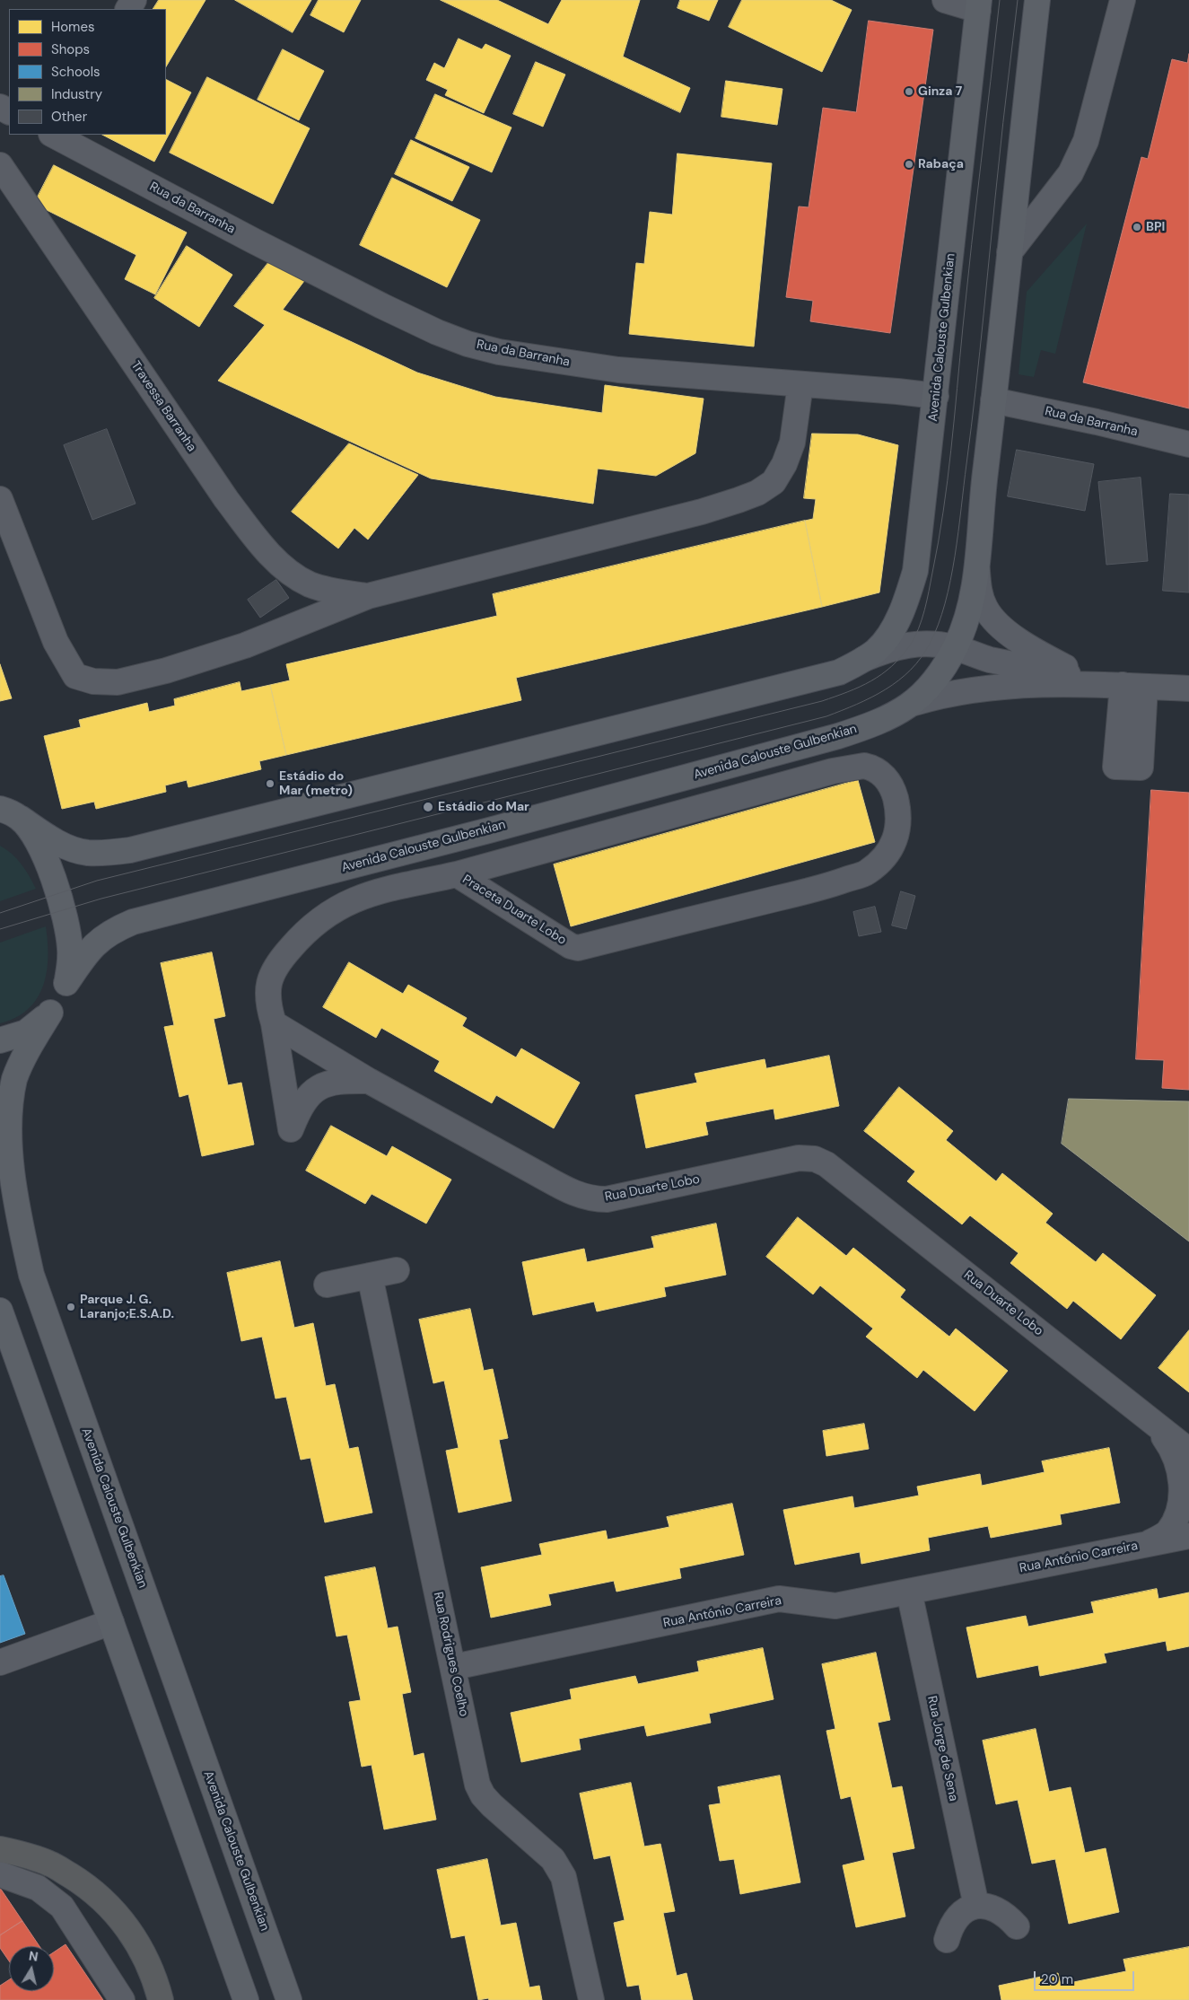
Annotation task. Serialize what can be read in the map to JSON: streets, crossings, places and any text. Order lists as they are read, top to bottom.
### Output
{
  "streets": {
    "main road": ["Avenida Calouste Gulbenkian"],
    "street": [
      "Rua da Barranha",
      "Travessa Barranha",
      "Praceta Duarte Lobo",
      "Rua Duarte Lobo",
      "Rua António Carreira",
      "Rua Rodrigues Coelho",
      "Rua Jorge de Sena"
    ]
  },
  "crossings": [
    ["Rua da Barranha", "Avenida Calouste Gulbenkian"],
    ["Rua Duarte Lobo", "Rua António Carreira"],
    ["Rua António Carreira", "Rua Rodrigues Coelho"],
    ["Rua António Carreira", "Rua Jorge de Sena"]
  ],
  "places": [
    "Ginza 7",
    "Rabaça",
    "BPI",
    "Estádio do Mar (metro)",
    "Estádio do Mar",
    "Parque J. G. Laranjo;E.S.A.D."
  ],
  "legend": [
    "Homes",
    "Shops",
    "Schools",
    "Industry",
    "Other"
  ],
  "scale_bar": "20 m",
  "north": "top"
}
